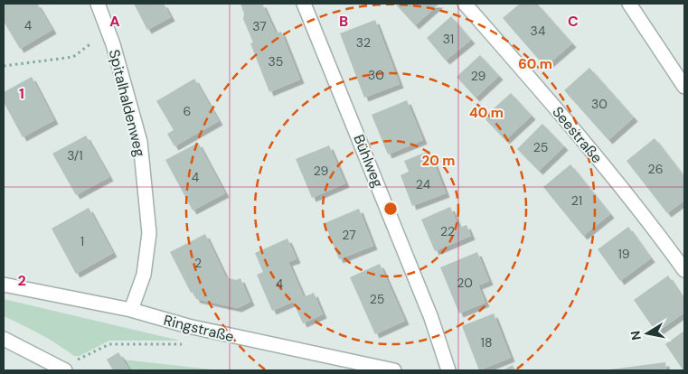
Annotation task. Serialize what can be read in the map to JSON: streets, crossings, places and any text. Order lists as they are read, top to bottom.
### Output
{
  "streets": {
    "street": [
      "Spitalhaldenweg",
      "Seestraße",
      "Bühlweg",
      "Ringstraße"
    ]
  },
  "crossings": [
    ["Spitalhaldenweg", "Ringstraße"]
  ],
  "house_numbers": [
    "4",
    "37",
    "34",
    "31",
    "32",
    "35",
    "30",
    "29",
    "30",
    "6",
    "25",
    "3/1",
    "26",
    "29",
    "4",
    "24",
    "21",
    "22",
    "27",
    "1",
    "19",
    "2",
    "20",
    "4",
    "25",
    "18"
  ],
  "north": "left",
  "grid": {
    "columns": ["A", "B", "C"],
    "rows": ["1", "2"]
  },
  "rings": ["60 m", "40 m", "20 m"]
}
